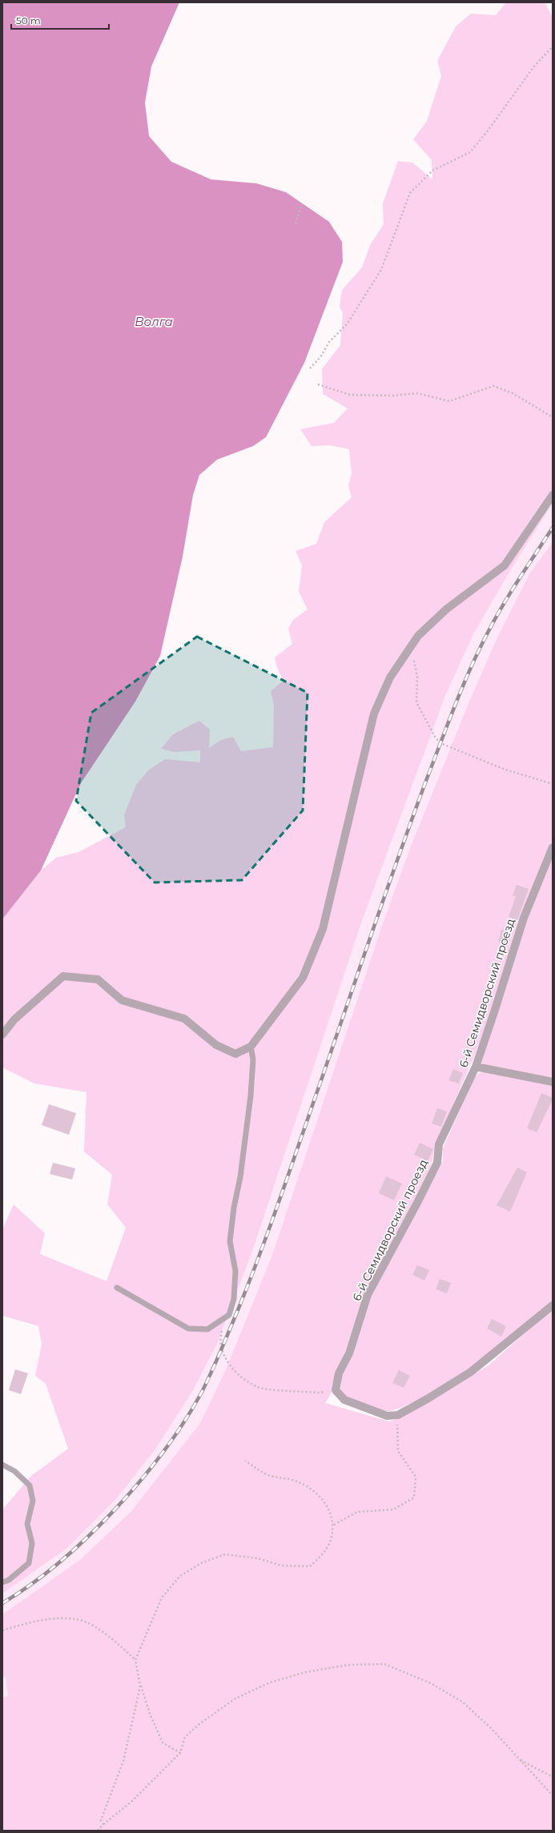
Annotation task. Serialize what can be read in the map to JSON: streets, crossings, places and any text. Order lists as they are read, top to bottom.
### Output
{
  "streets": {
    "street": ["6-й Семидворский проезд"]
  },
  "water": ["Волга"],
  "scale_bar": "50 m"
}
